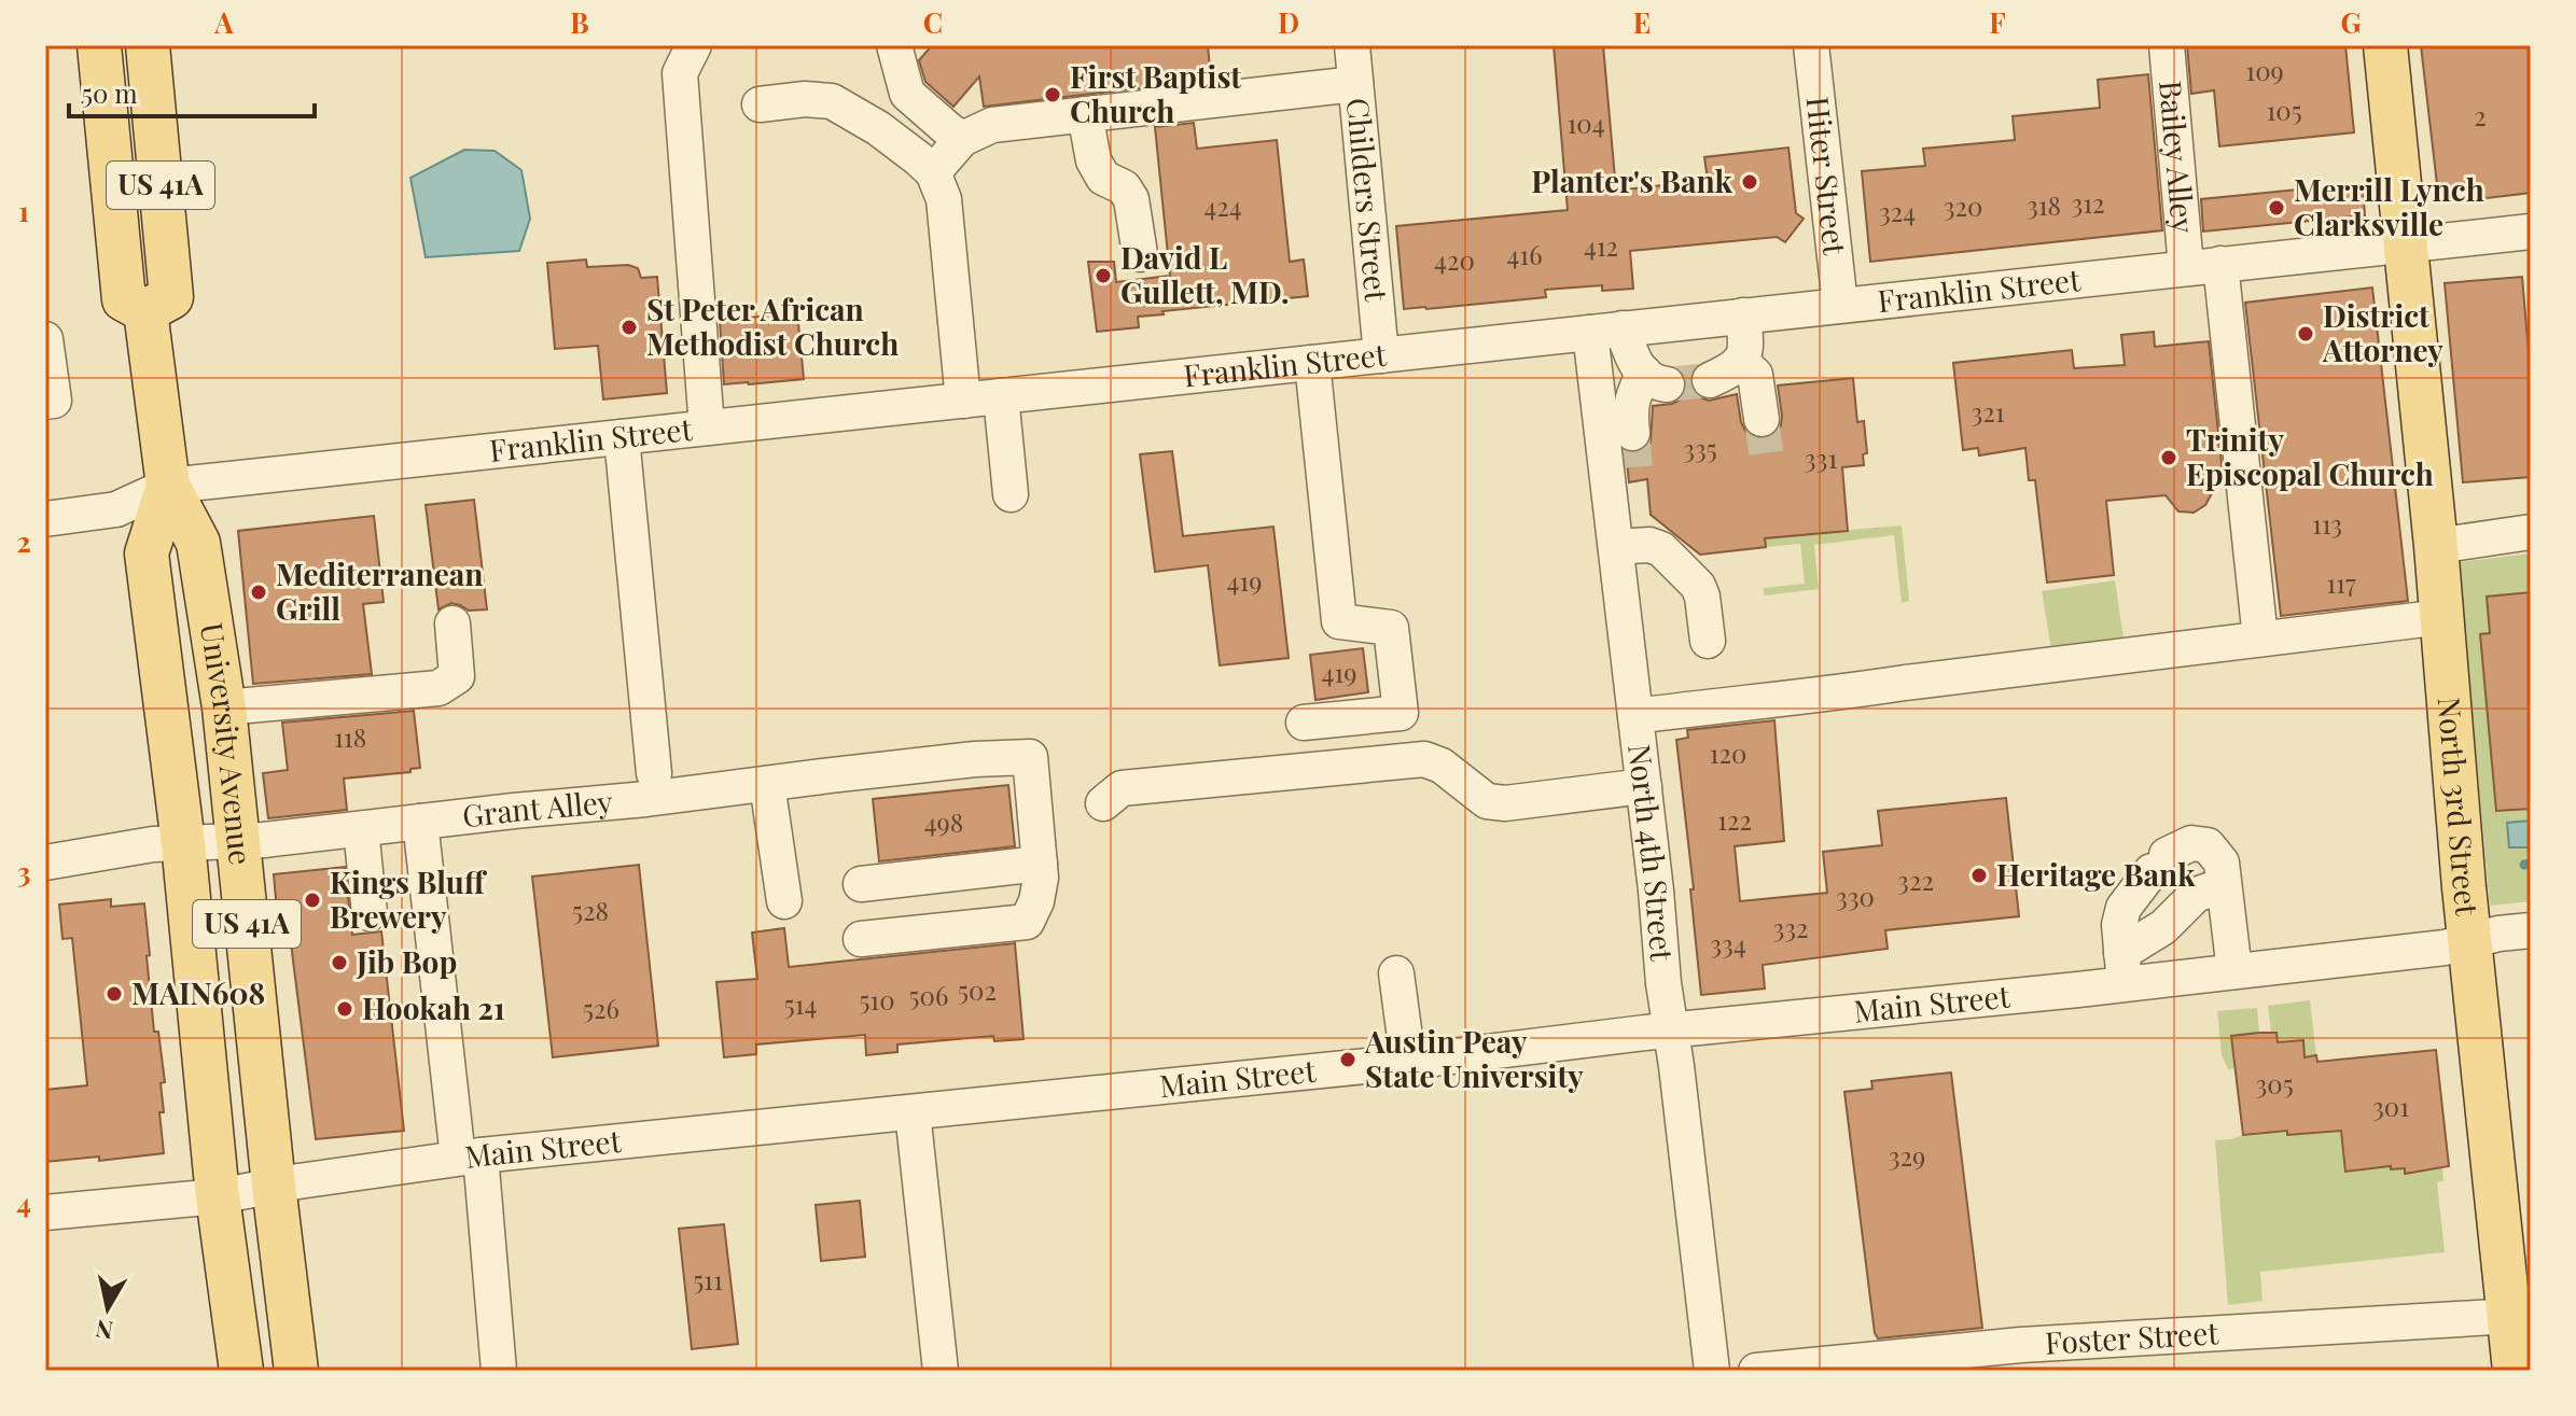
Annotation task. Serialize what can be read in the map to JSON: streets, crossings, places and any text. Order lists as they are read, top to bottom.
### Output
{
  "streets": {
    "main road": ["US 41A", "University Avenue", "North 3rd Street"],
    "street": [
      "Bailey Alley",
      "Hiter Street",
      "Childers Street",
      "Franklin Street",
      "Grant Alley",
      "North 4th Street",
      "Main Street",
      "Foster Street"
    ]
  },
  "crossings": [
    ["Bailey Alley", "Franklin Street"],
    ["Hiter Street", "Franklin Street"],
    ["US 41A", "University Avenue"],
    ["Childers Street", "Franklin Street"],
    ["Franklin Street", "University Avenue"],
    ["Franklin Street", "North 3rd Street"],
    ["Franklin Street", "North 4th Street"],
    ["University Avenue", "Grant Alley"],
    ["University Avenue", "Main Street"],
    ["North 3rd Street", "Main Street"],
    ["North 3rd Street", "Foster Street"],
    ["North 4th Street", "Main Street"]
  ],
  "places": [
    "First Baptist Church",
    "Planter's Bank",
    "Merrill Lynch Clarksville",
    "David L Gullett, MD.",
    "St Peter African Methodist Church",
    "District Attorney",
    "Trinity Episcopal Church",
    "Mediterranean Grill",
    "Heritage Bank",
    "Kings Bluff Brewery",
    "Jib Bop",
    "MAIN608",
    "Hookah 21",
    "Austin Peay State University"
  ],
  "house_numbers": [
    "109",
    "105",
    "2",
    "104",
    "312",
    "318",
    "424",
    "320",
    "324",
    "412",
    "416",
    "420",
    "321",
    "335",
    "331",
    "113",
    "419",
    "117",
    "419",
    "118",
    "120",
    "122",
    "498",
    "322",
    "330",
    "528",
    "332",
    "334",
    "502",
    "506",
    "510",
    "514",
    "526",
    "305",
    "301",
    "329",
    "511"
  ],
  "scale_bar": "50 m",
  "north": "bottom",
  "grid": {
    "columns": [
      "A",
      "B",
      "C",
      "D",
      "E",
      "F",
      "G"
    ],
    "rows": [
      "1",
      "2",
      "3",
      "4"
    ]
  }
}
